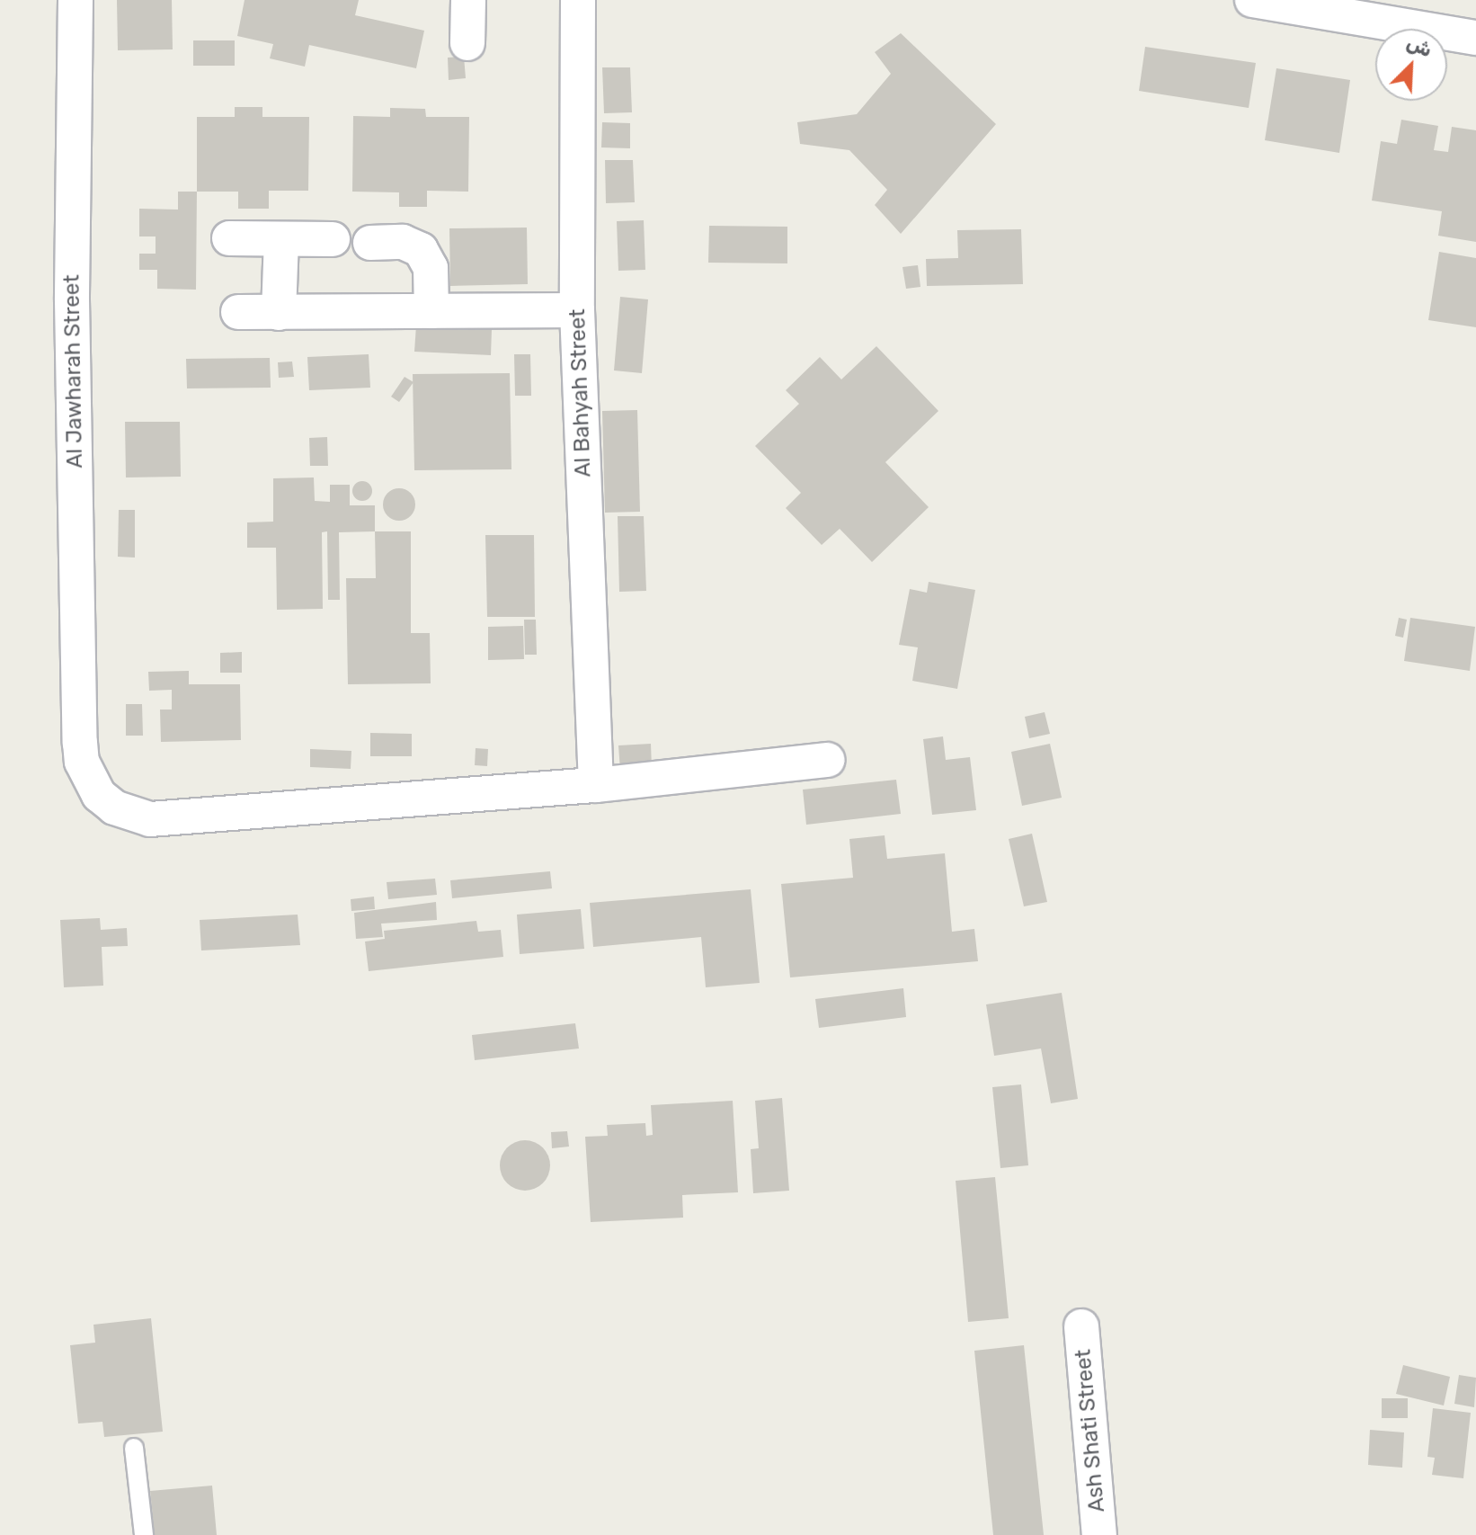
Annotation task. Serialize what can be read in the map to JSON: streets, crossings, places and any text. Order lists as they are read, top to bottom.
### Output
{
  "streets": {
    "street": ["Al Jawharah Street", "Al Bahyah Street", "Ash Shati Street"]
  },
  "crossings": [
    ["Al Jawharah Street", "Al Bahyah Street"]
  ],
  "north": "top right"
}
